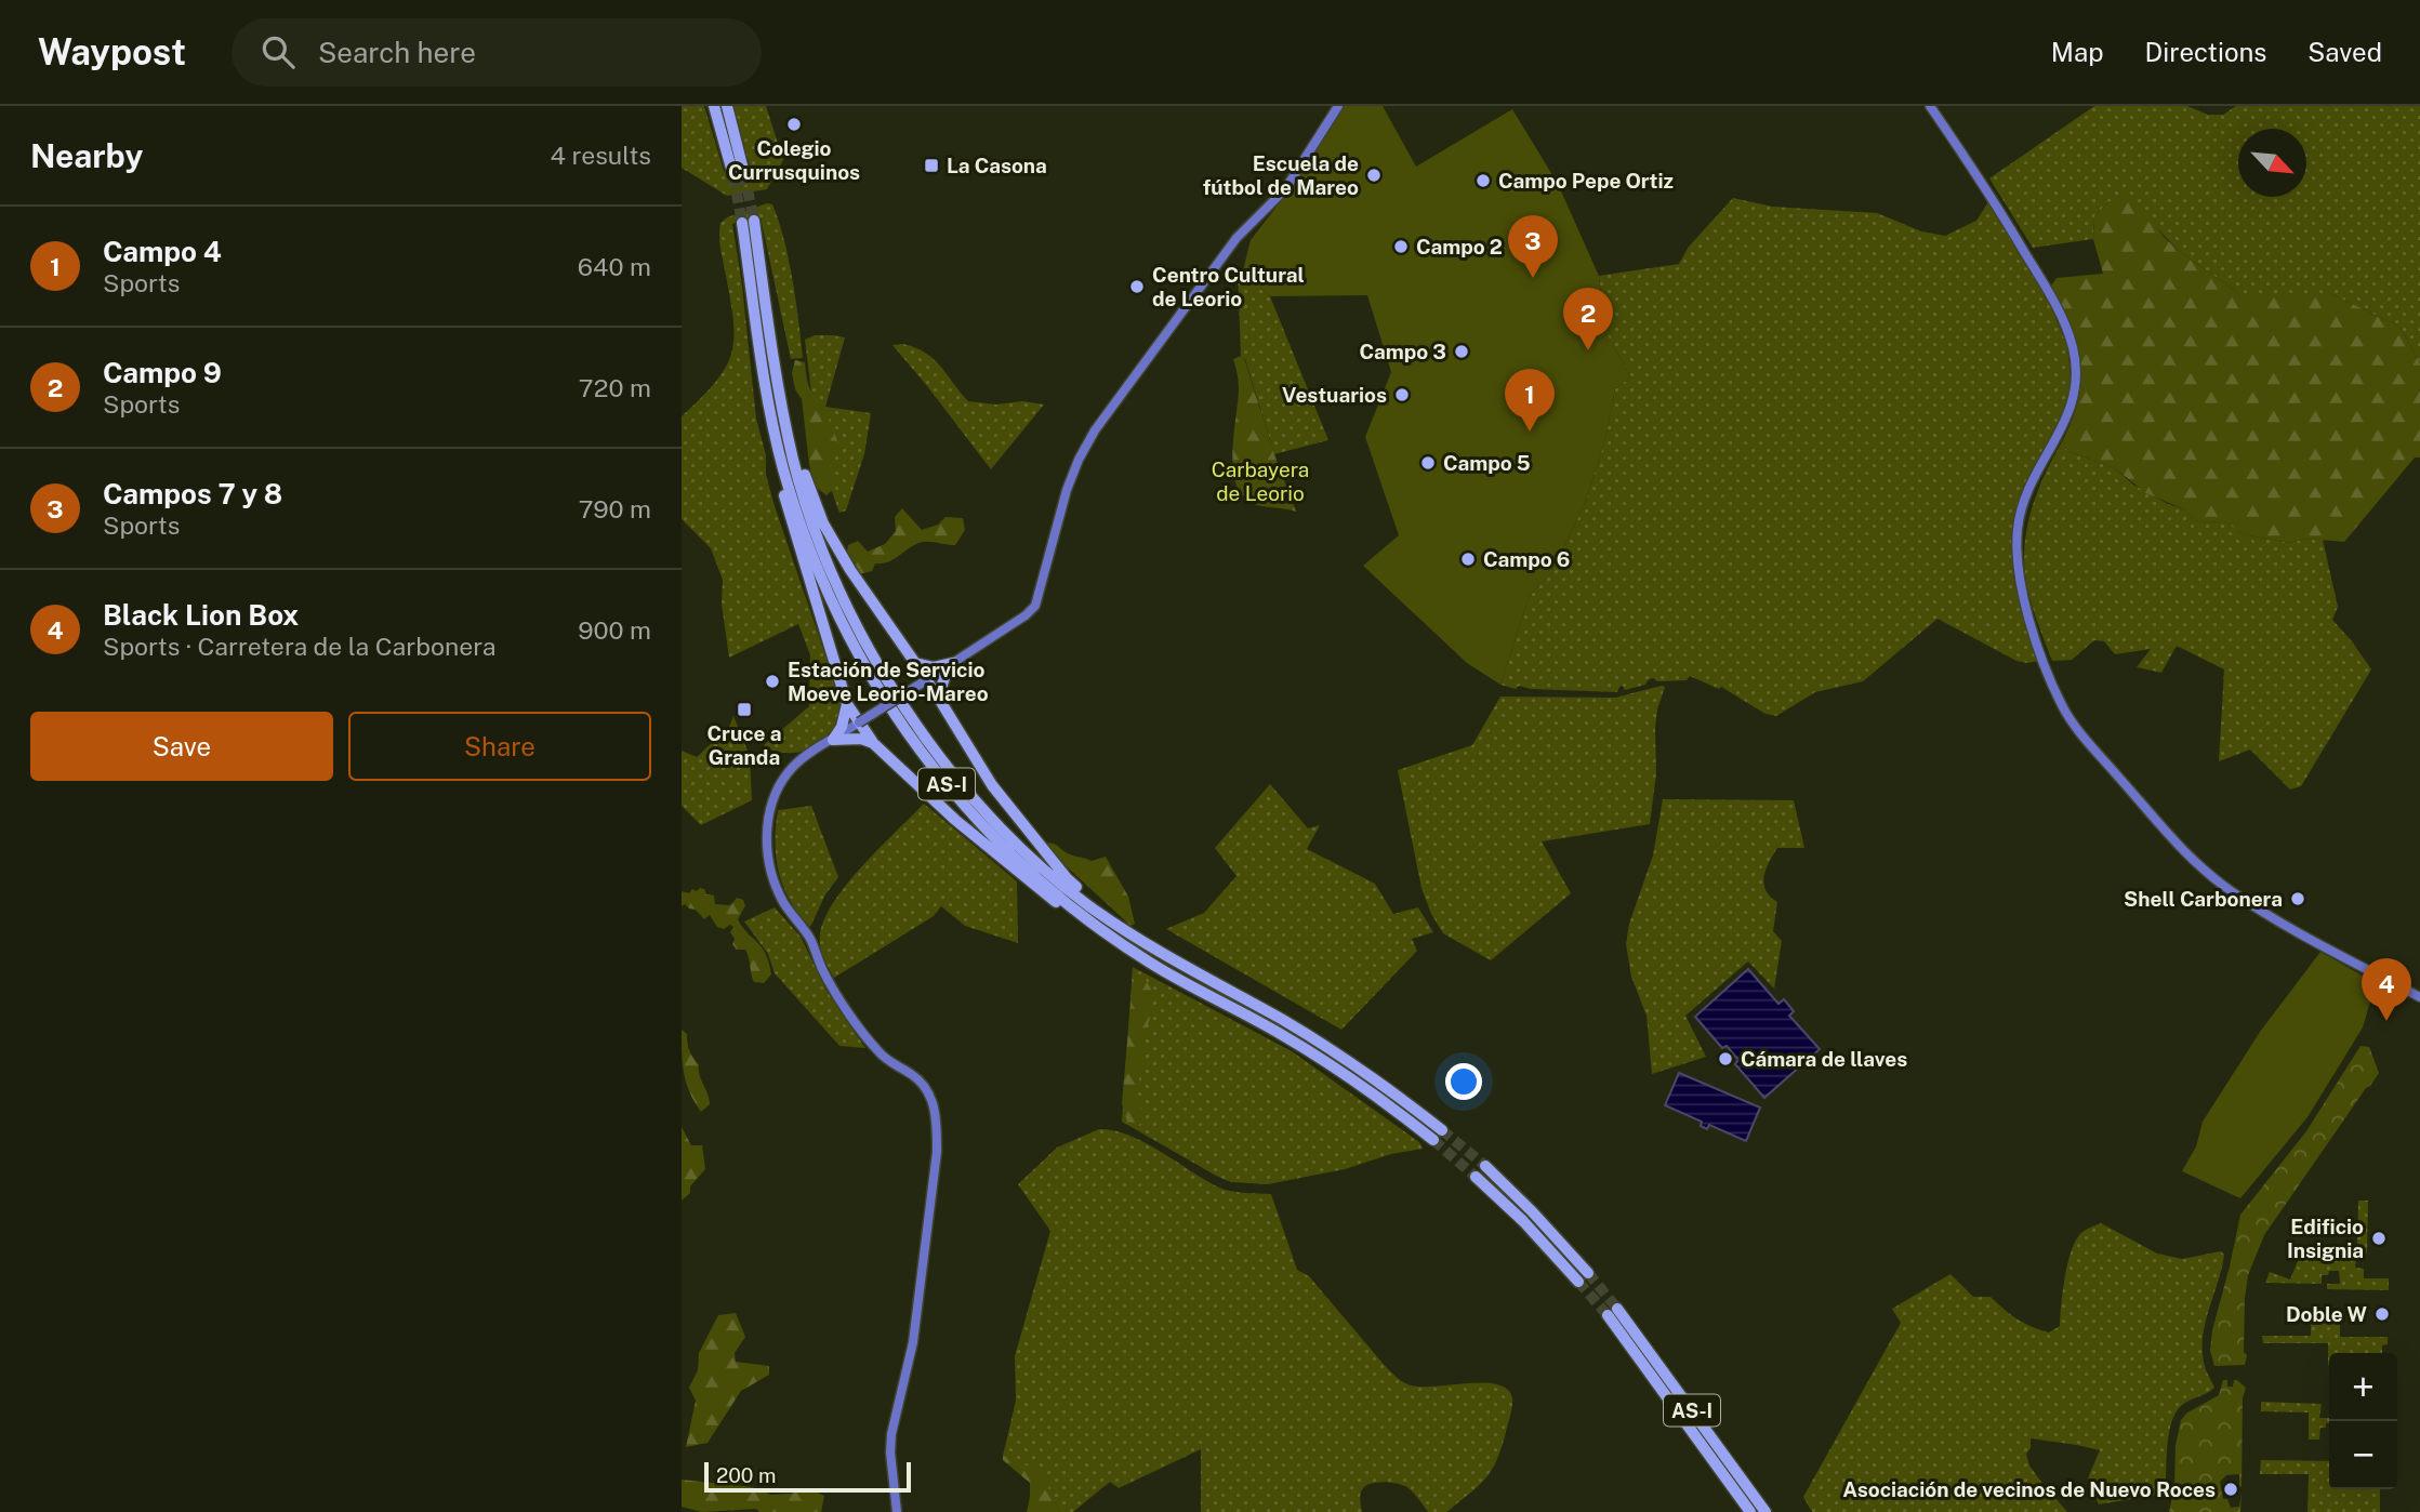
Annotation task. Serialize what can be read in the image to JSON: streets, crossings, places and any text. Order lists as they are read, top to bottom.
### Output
{
  "streets": {
    "highway": ["AS-I"]
  },
  "parks": ["Carbayera de Leorio"],
  "places": {
    "other": [
      "Colegio Currusquinos",
      "Escuela de fútbol de Mareo",
      "Campo Pepe Ortiz",
      "Campo 2",
      "Centro Cultural de Leorio",
      "Campo 3",
      "Vestuarios",
      "Campo 5",
      "Campo 6",
      "Estación de Servicio Moeve Leorio-Mareo",
      "Shell Carbonera",
      "Cámara de llaves",
      "Edificio Insignia",
      "Doble W",
      "Asociación de vecinos de Nuevo Roces"
    ],
    "transit": ["La Casona", "Cruce a Granda"]
  },
  "scale_bar": "200 m",
  "north": "bottom right",
  "page": {
    "header": "Waypost",
    "search": "Search here",
    "nav": ["Map", "Directions", "Saved"],
    "heading": ["Nearby", "4 results"],
    "list": [
      {
        "mark": "1",
        "name": "Campo 4",
        "note": "Sports",
        "value": "640 m"
      },
      {
        "mark": "2",
        "name": "Campo 9",
        "note": "Sports",
        "value": "720 m"
      },
      {
        "mark": "3",
        "name": "Campos 7 y 8",
        "note": "Sports",
        "value": "790 m"
      },
      {
        "mark": "4",
        "name": "Black Lion Box",
        "note": "Sports · Carretera de la Carbonera",
        "value": "900 m"
      }
    ],
    "pins": [
      "3",
      "2",
      "1",
      "4"
    ],
    "buttons": ["Save", "Share"],
    "map_buttons": ["+", "−"],
    "scale": "200 m"
  }
}
